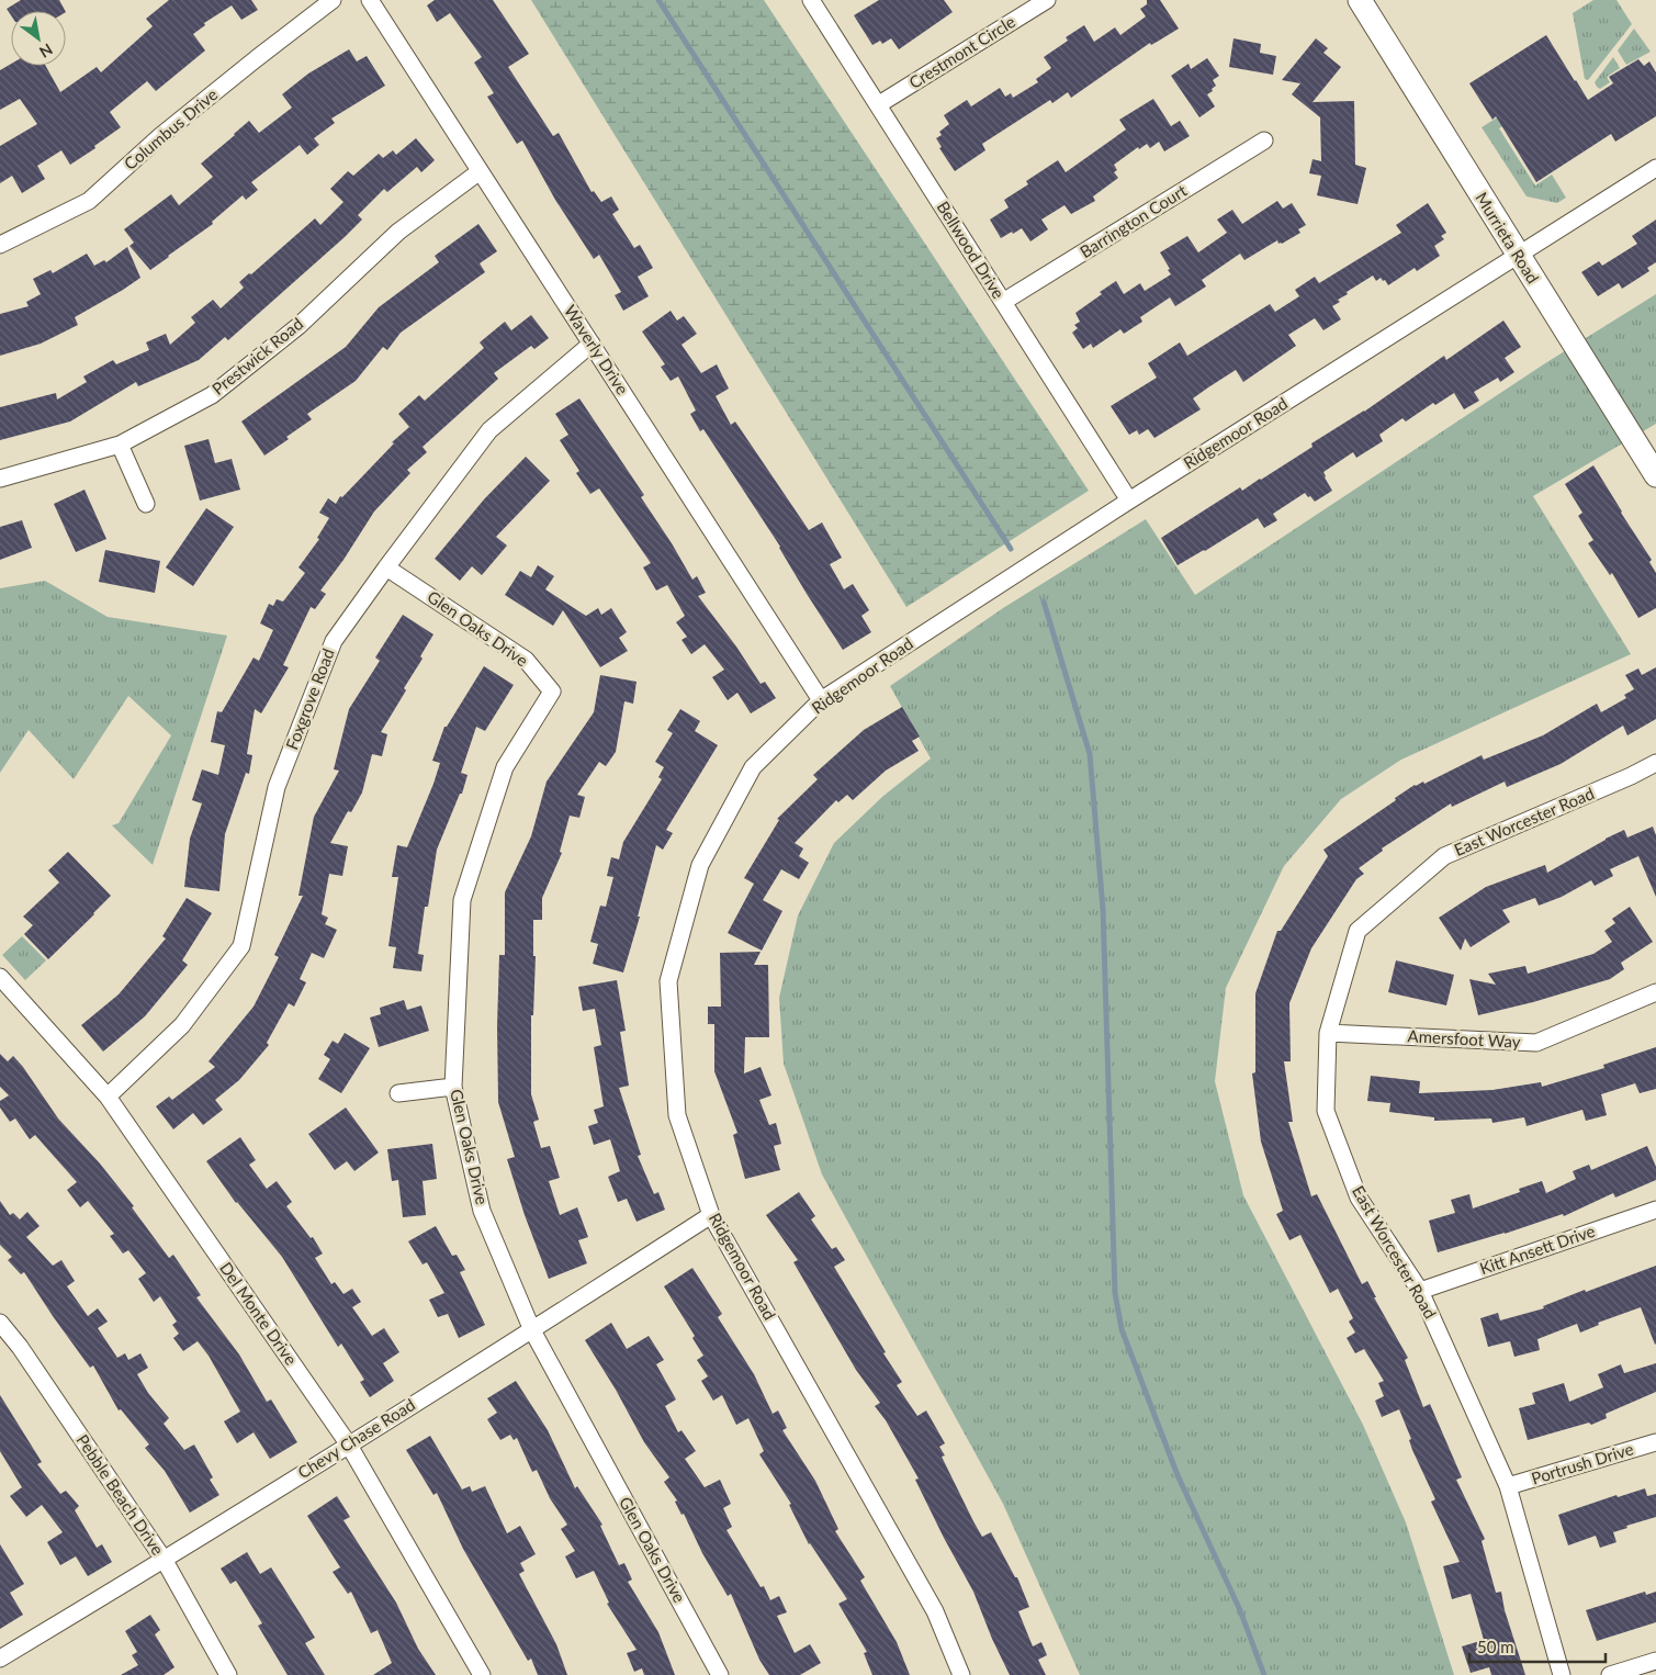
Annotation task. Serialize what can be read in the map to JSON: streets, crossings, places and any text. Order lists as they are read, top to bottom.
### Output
{
  "streets": {
    "main road": ["Murrieta Road"],
    "street": [
      "Crestmont Circle",
      "Columbus Drive",
      "Barrington Court",
      "Bellwood Drive",
      "Waverly Drive",
      "Prestwick Road",
      "Ridgemoor Road",
      "Glen Oaks Drive",
      "Foxgrove Road",
      "East Worcester Road",
      "Amersfoot Way",
      "Kitt Ansett Drive",
      "Del Monte Drive",
      "Chevy Chase Road",
      "Portrush Drive",
      "Pebble Beach Drive"
    ]
  },
  "crossings": [
    ["Crestmont Circle", "Bellwood Drive"],
    ["Barrington Court", "Bellwood Drive"],
    ["Murrieta Road", "Ridgemoor Road"],
    ["Bellwood Drive", "Ridgemoor Road"],
    ["Waverly Drive", "Prestwick Road"],
    ["Waverly Drive", "Ridgemoor Road"],
    ["Waverly Drive", "Foxgrove Road"],
    ["Ridgemoor Road", "Chevy Chase Road"],
    ["Glen Oaks Drive", "Foxgrove Road"],
    ["Glen Oaks Drive", "Chevy Chase Road"],
    ["Foxgrove Road", "Del Monte Drive"],
    ["East Worcester Road", "Amersfoot Way"],
    ["East Worcester Road", "Kitt Ansett Drive"],
    ["East Worcester Road", "Portrush Drive"],
    ["Del Monte Drive", "Chevy Chase Road"],
    ["Chevy Chase Road", "Pebble Beach Drive"]
  ],
  "scale_bar": "50 m",
  "north": "bottom right"
}
